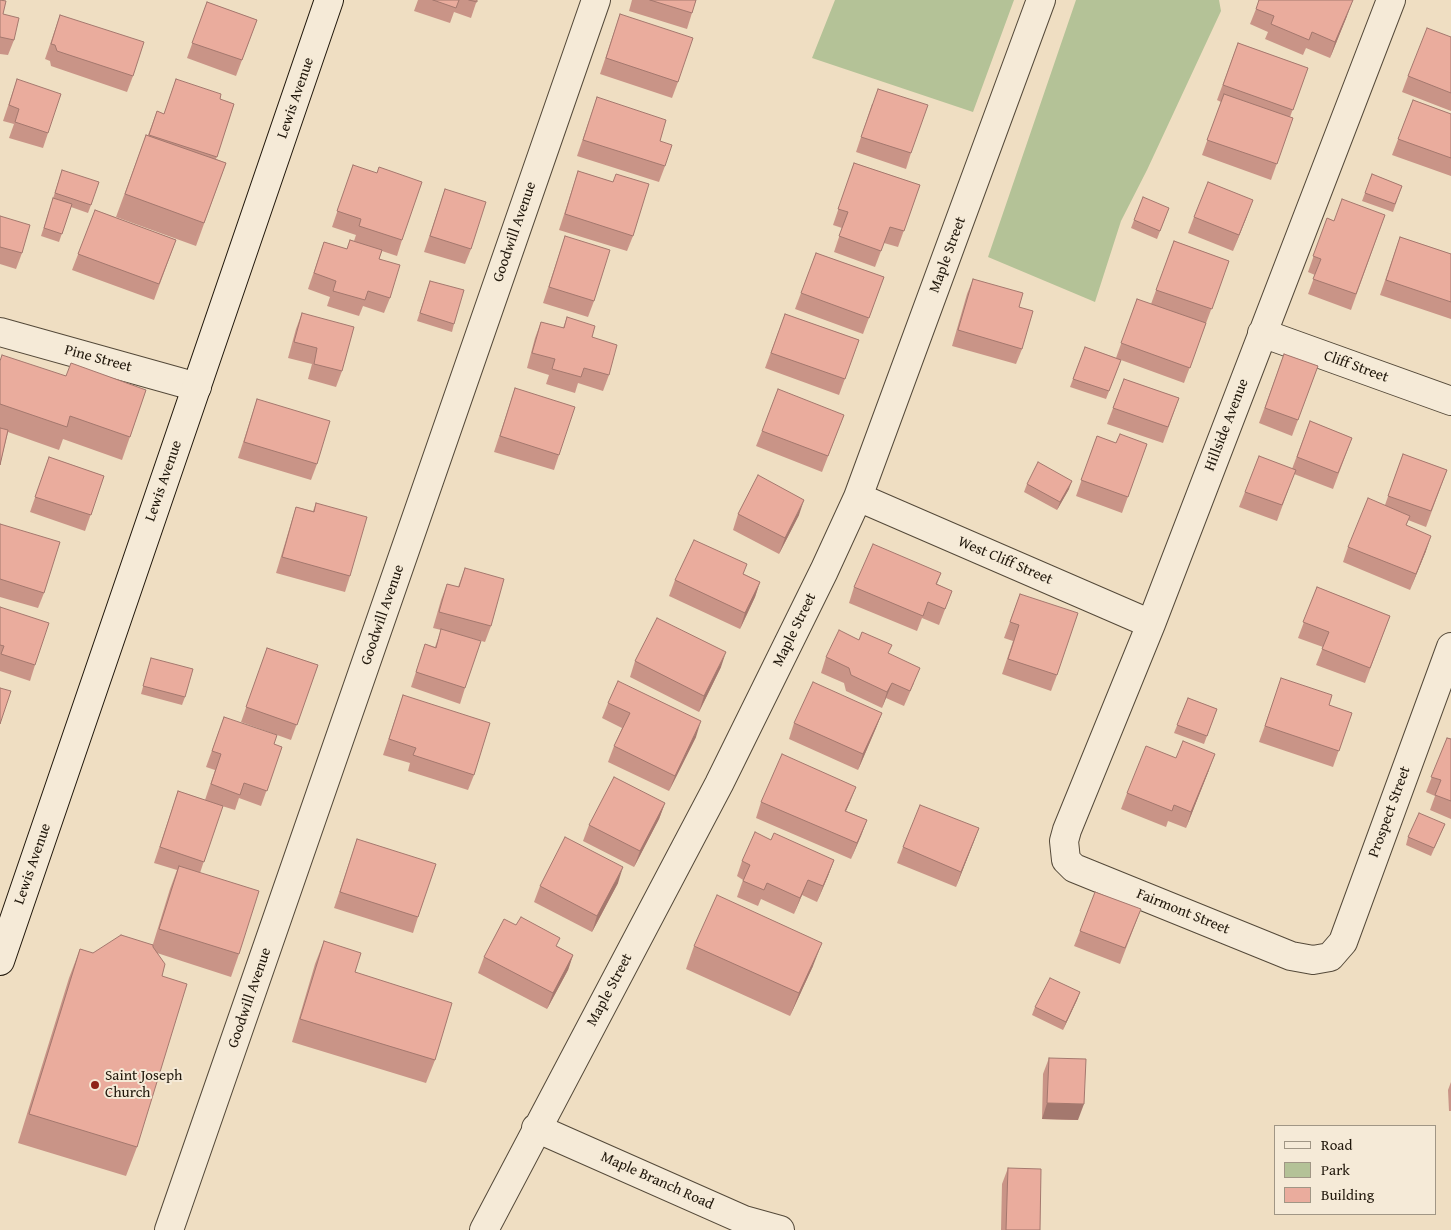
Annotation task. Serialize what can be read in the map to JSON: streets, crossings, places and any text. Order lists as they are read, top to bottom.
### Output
{
  "streets": {
    "street": [
      "Lewis Avenue",
      "Goodwill Avenue",
      "Maple Street",
      "Pine Street",
      "Cliff Street",
      "Hillside Avenue",
      "West Cliff Street",
      "Prospect Street",
      "Fairmont Street",
      "Maple Branch Road"
    ]
  },
  "crossings": [
    ["Lewis Avenue", "Pine Street"],
    ["Maple Street", "West Cliff Street"],
    ["Maple Street", "Maple Branch Road"],
    ["Cliff Street", "Hillside Avenue"],
    ["Hillside Avenue", "West Cliff Street"],
    ["Hillside Avenue", "Fairmont Street"],
    ["Prospect Street", "Fairmont Street"]
  ],
  "places": ["Saint Joseph Church"],
  "legend": ["Road", "Park", "Building"]
}
